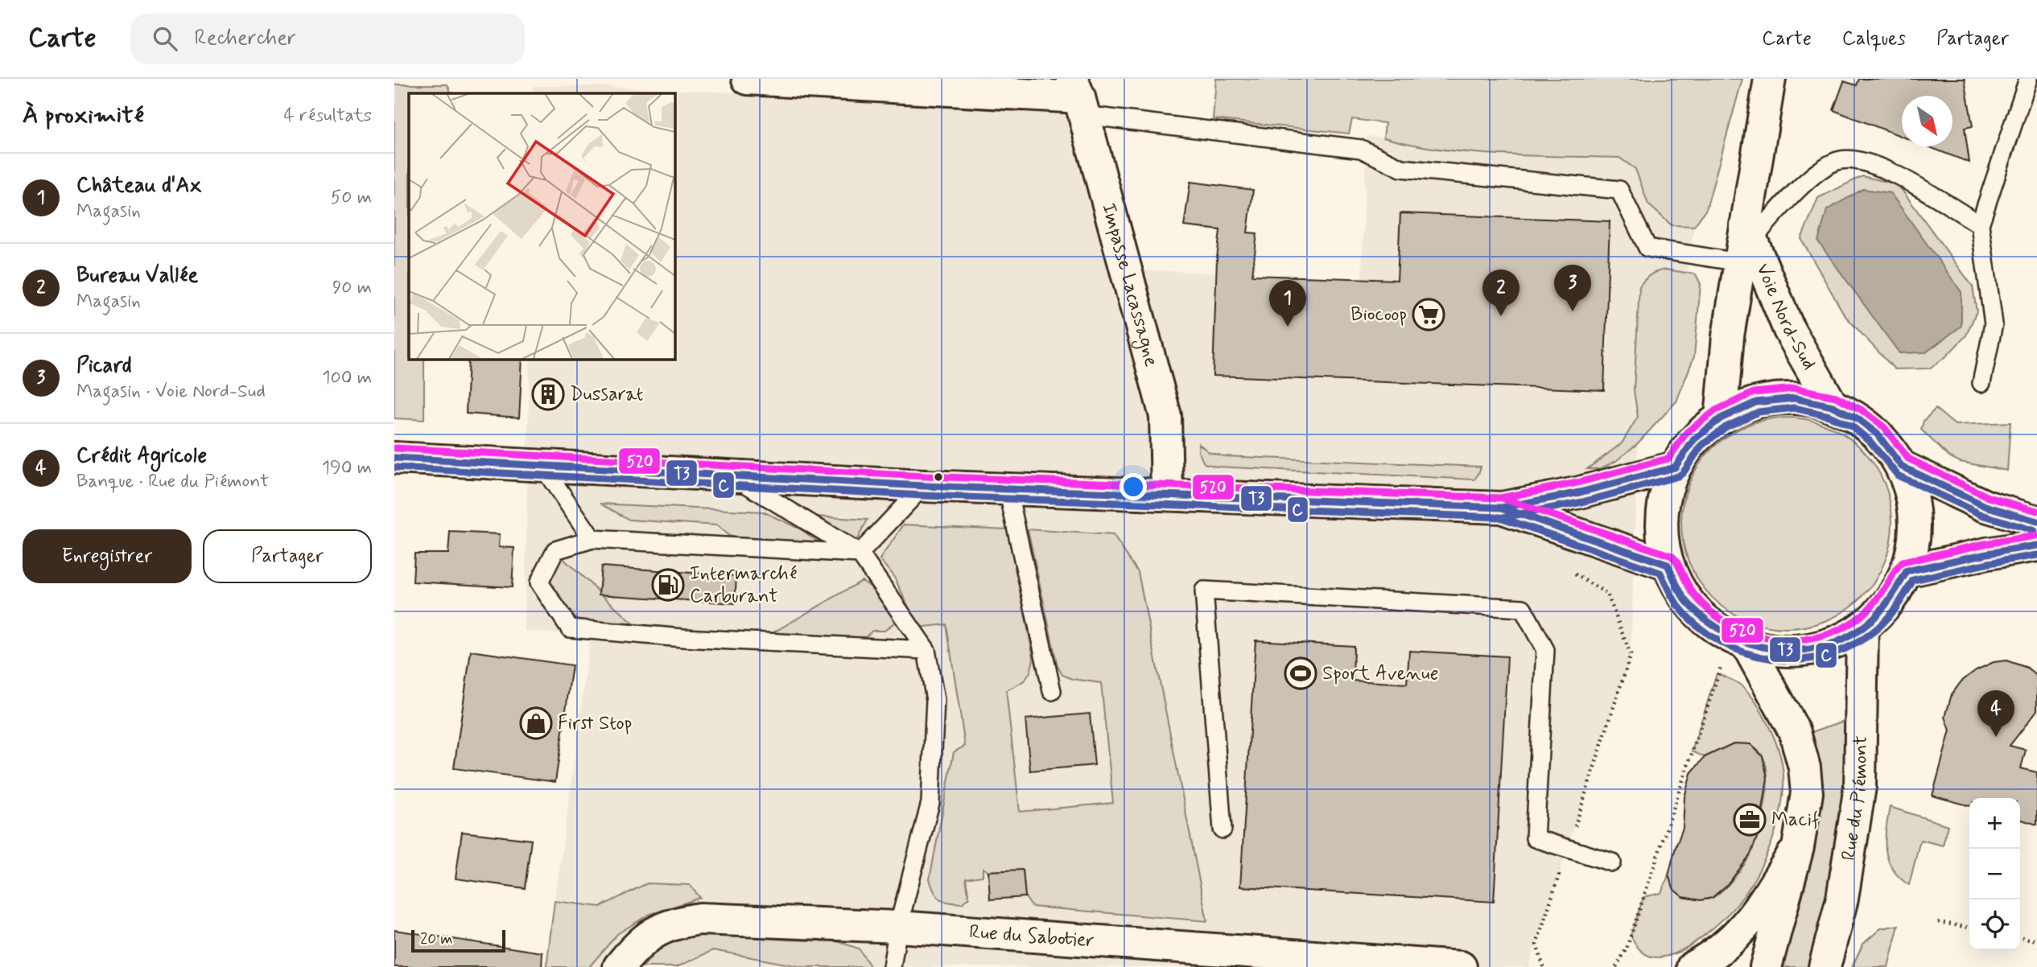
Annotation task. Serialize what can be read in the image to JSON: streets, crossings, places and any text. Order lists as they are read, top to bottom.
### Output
{
  "streets": {
    "main road": [
      "Impasse Lacassagne",
      "Voie Nord-Sud",
      "Rue du Piémont",
      "Rue du Sabotier"
    ]
  },
  "places": {
    "supermarket": ["Biocoop"],
    "building": ["Dussarat"],
    "fuel station": ["Intermarché Carburant"],
    "sports": ["Sport Avenue"],
    "shop": ["First Stop"],
    "office": ["Macif"]
  },
  "lines": ["transit line 520", "transit line T3", "transit line C"],
  "scale_bar": "20 m",
  "north": "bottom right",
  "page": {
    "header": "Carte",
    "search": "Rechercher",
    "nav": ["Carte", "Calques", "Partager"],
    "heading": ["À proximité", "4 résultats"],
    "list": [
      {
        "mark": "1",
        "name": "Château d'Ax",
        "note": "Magasin",
        "value": "50 m"
      },
      {
        "mark": "2",
        "name": "Bureau Vallée",
        "note": "Magasin",
        "value": "90 m"
      },
      {
        "mark": "3",
        "name": "Picard",
        "note": "Magasin · Voie Nord-Sud",
        "value": "100 m"
      },
      {
        "mark": "4",
        "name": "Crédit Agricole",
        "note": "Banque · Rue du Piémont",
        "value": "190 m"
      }
    ],
    "pins": [
      "3",
      "2",
      "1",
      "4"
    ],
    "buttons": ["Enregistrer", "Partager"],
    "map_buttons": ["+", "−"],
    "scale": "20 m"
  }
}
